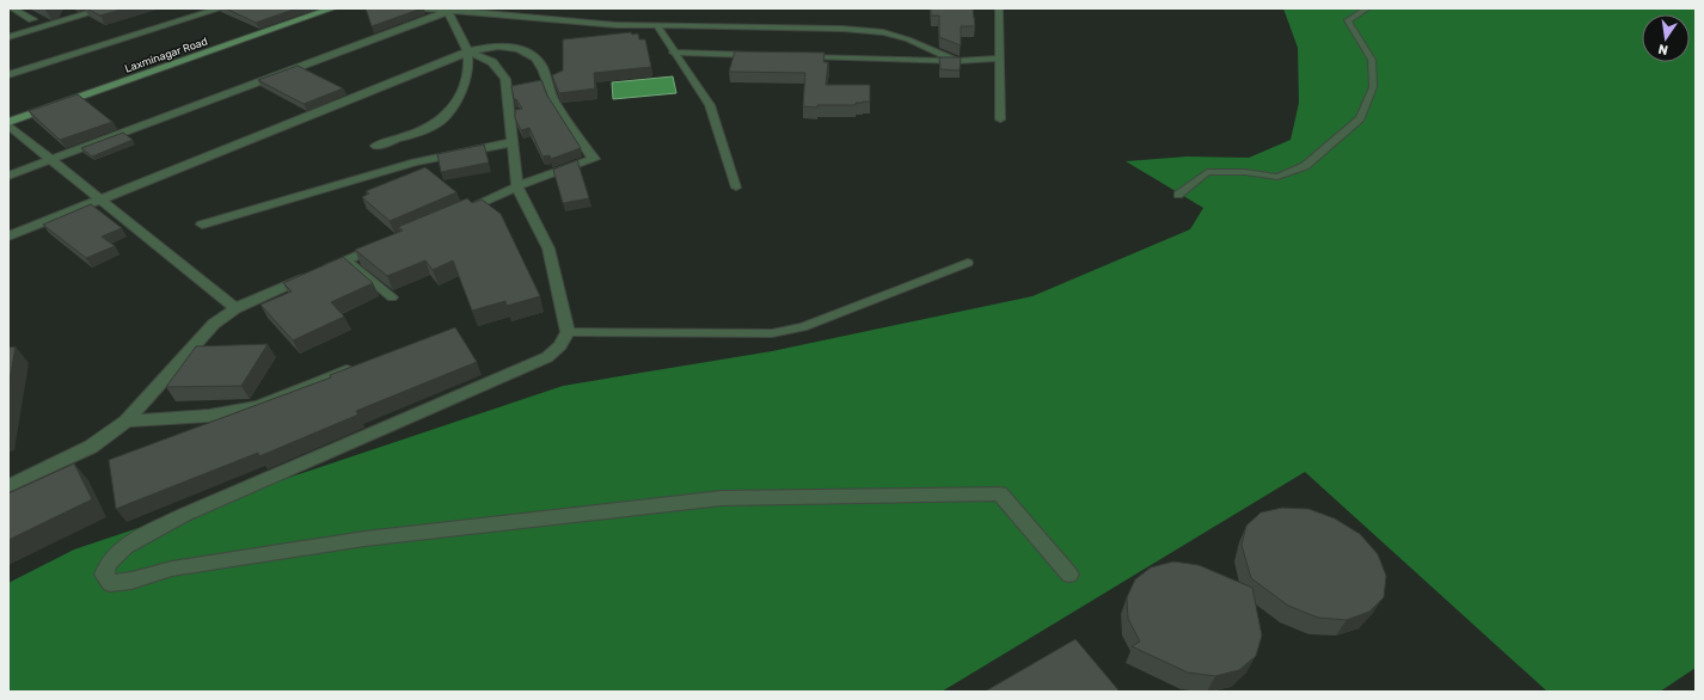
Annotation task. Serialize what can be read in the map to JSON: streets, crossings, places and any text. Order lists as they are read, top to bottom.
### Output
{
  "streets": {
    "street": ["Laxminagar Road"]
  },
  "north": "bottom"
}
